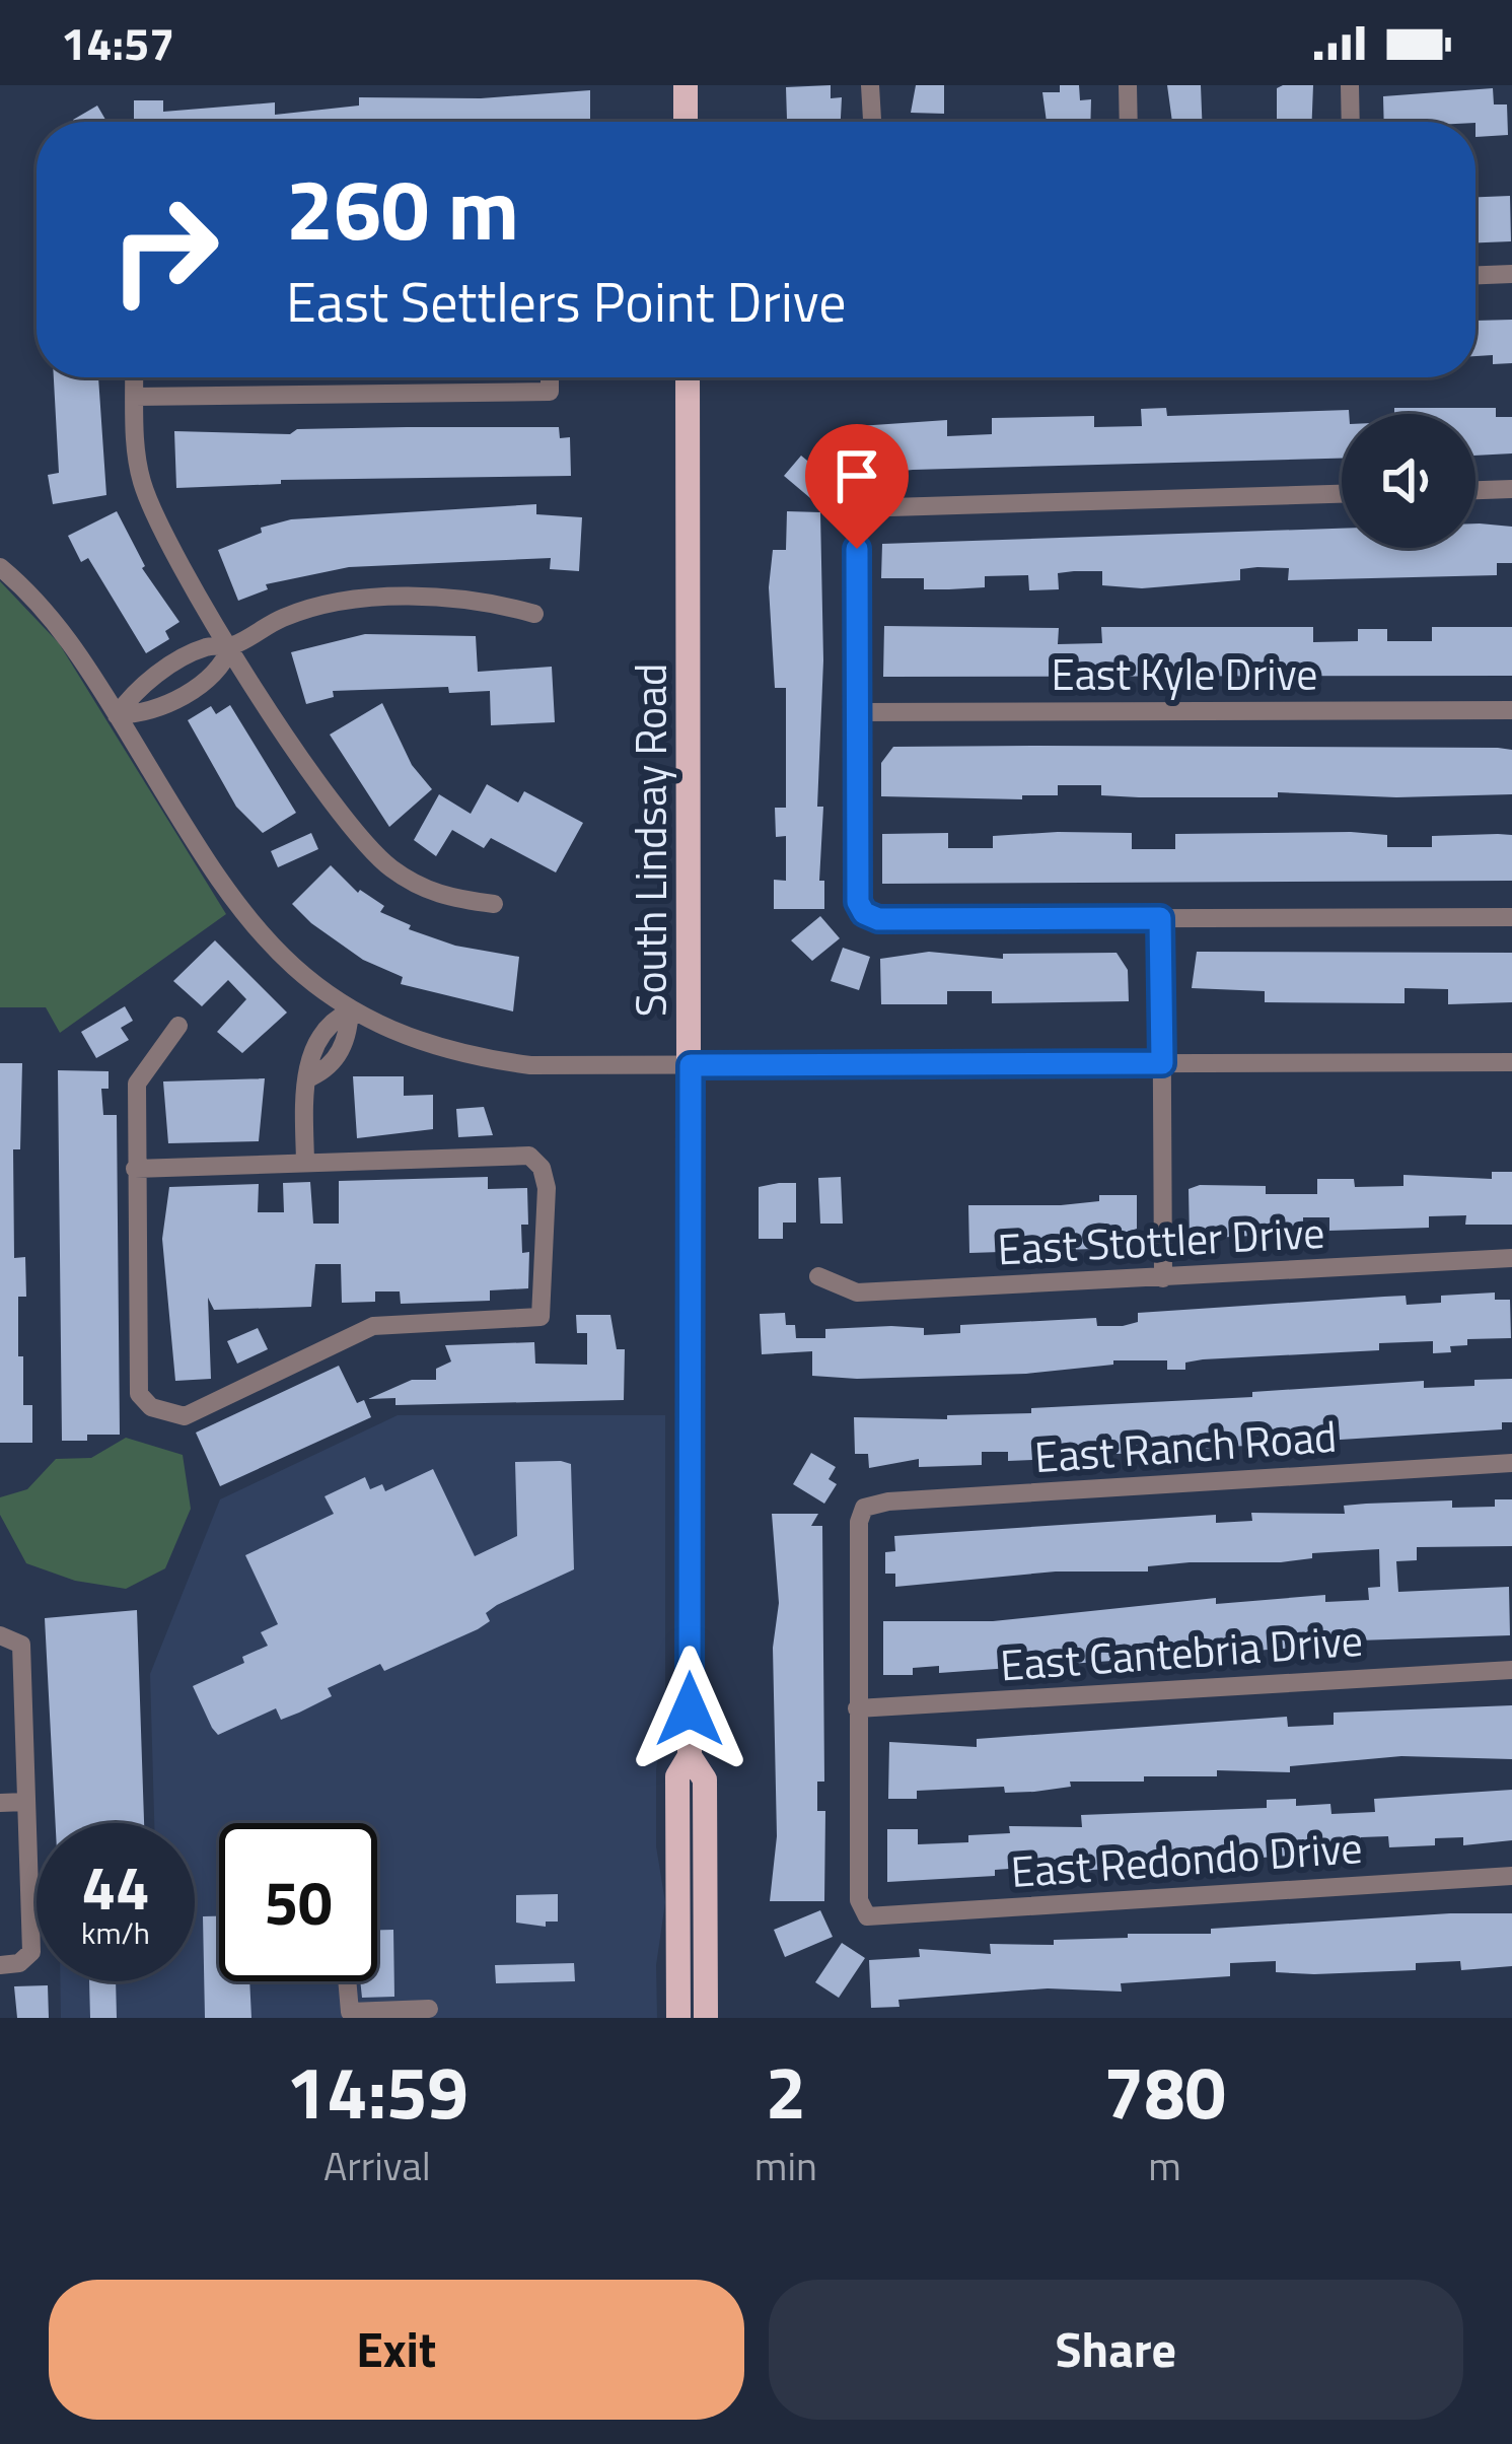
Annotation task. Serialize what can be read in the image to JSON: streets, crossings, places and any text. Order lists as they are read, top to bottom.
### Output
{
  "streets": {
    "main road": ["South Lindsay Road"],
    "street": [
      "East Kyle Drive",
      "East Stottler Drive",
      "East Ranch Road",
      "East Cantebria Drive",
      "East Redondo Drive"
    ]
  },
  "crossings": [
    ["East Ranch Road", "East Cantebria Drive"],
    ["East Ranch Road", "East Redondo Drive"],
    ["East Cantebria Drive", "East Redondo Drive"]
  ],
  "page": {
    "status": "14:57",
    "turn": ["260 m", "East Settlers Point Drive"],
    "speed": "44 km/h",
    "limit": "50",
    "eta": [
      "14:59",
      "Arrival",
      "2",
      "min",
      "780",
      "m"
    ],
    "buttons": ["Exit", "Share"]
  }
}
